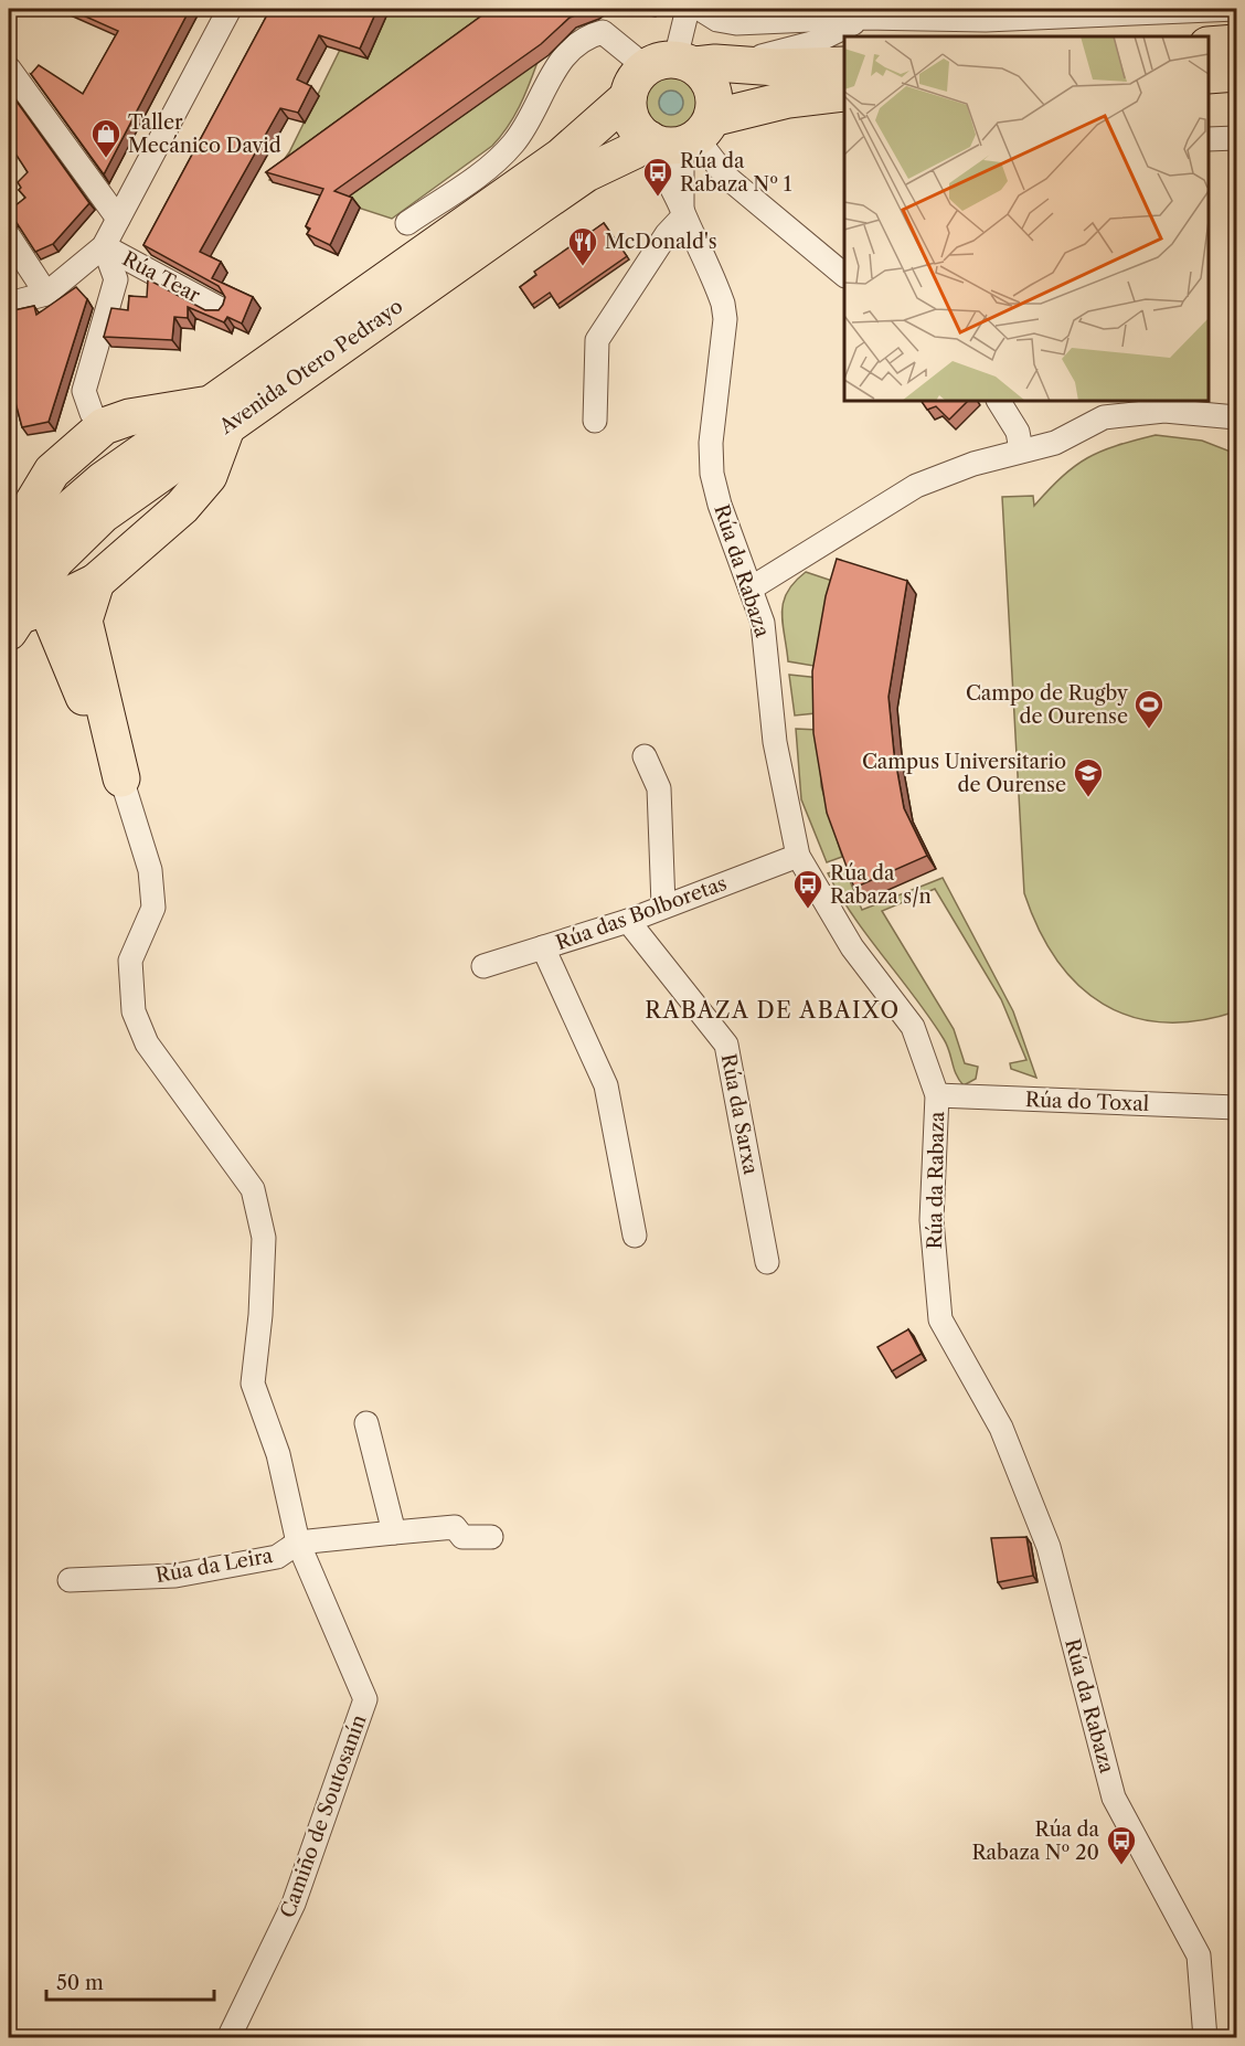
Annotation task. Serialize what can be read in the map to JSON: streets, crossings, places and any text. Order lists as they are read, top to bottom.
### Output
{
  "streets": {
    "main road": ["Avenida Otero Pedrayo"],
    "street": [
      "Rúa Tear",
      "Rúa da Rabaza",
      "Rúa das Bolboretas",
      "Rúa do Toxal",
      "Rúa da Sarxa",
      "Rúa da Leira",
      "Camiño de Soutosanín"
    ]
  },
  "crossings": [
    ["Rúa da Rabaza", "Rúa das Bolboretas"],
    ["Rúa da Rabaza", "Rúa do Toxal"],
    ["Rúa das Bolboretas", "Rúa da Sarxa"],
    ["Rúa da Leira", "Camiño de Soutosanín"]
  ],
  "districts": ["RABAZA DE ABAIXO"],
  "places": {
    "shop": ["Taller Mecánico David"],
    "bus stop": ["Rúa da Rabaza Nº 1", "Rúa da Rabaza s/n", "Rúa da Rabaza Nº 20"],
    "restaurant": ["McDonald's"],
    "sports": ["Campo de Rugby de Ourense"],
    "school or university": ["Campus Universitario de Ourense"]
  },
  "scale_bar": "50 m"
}
